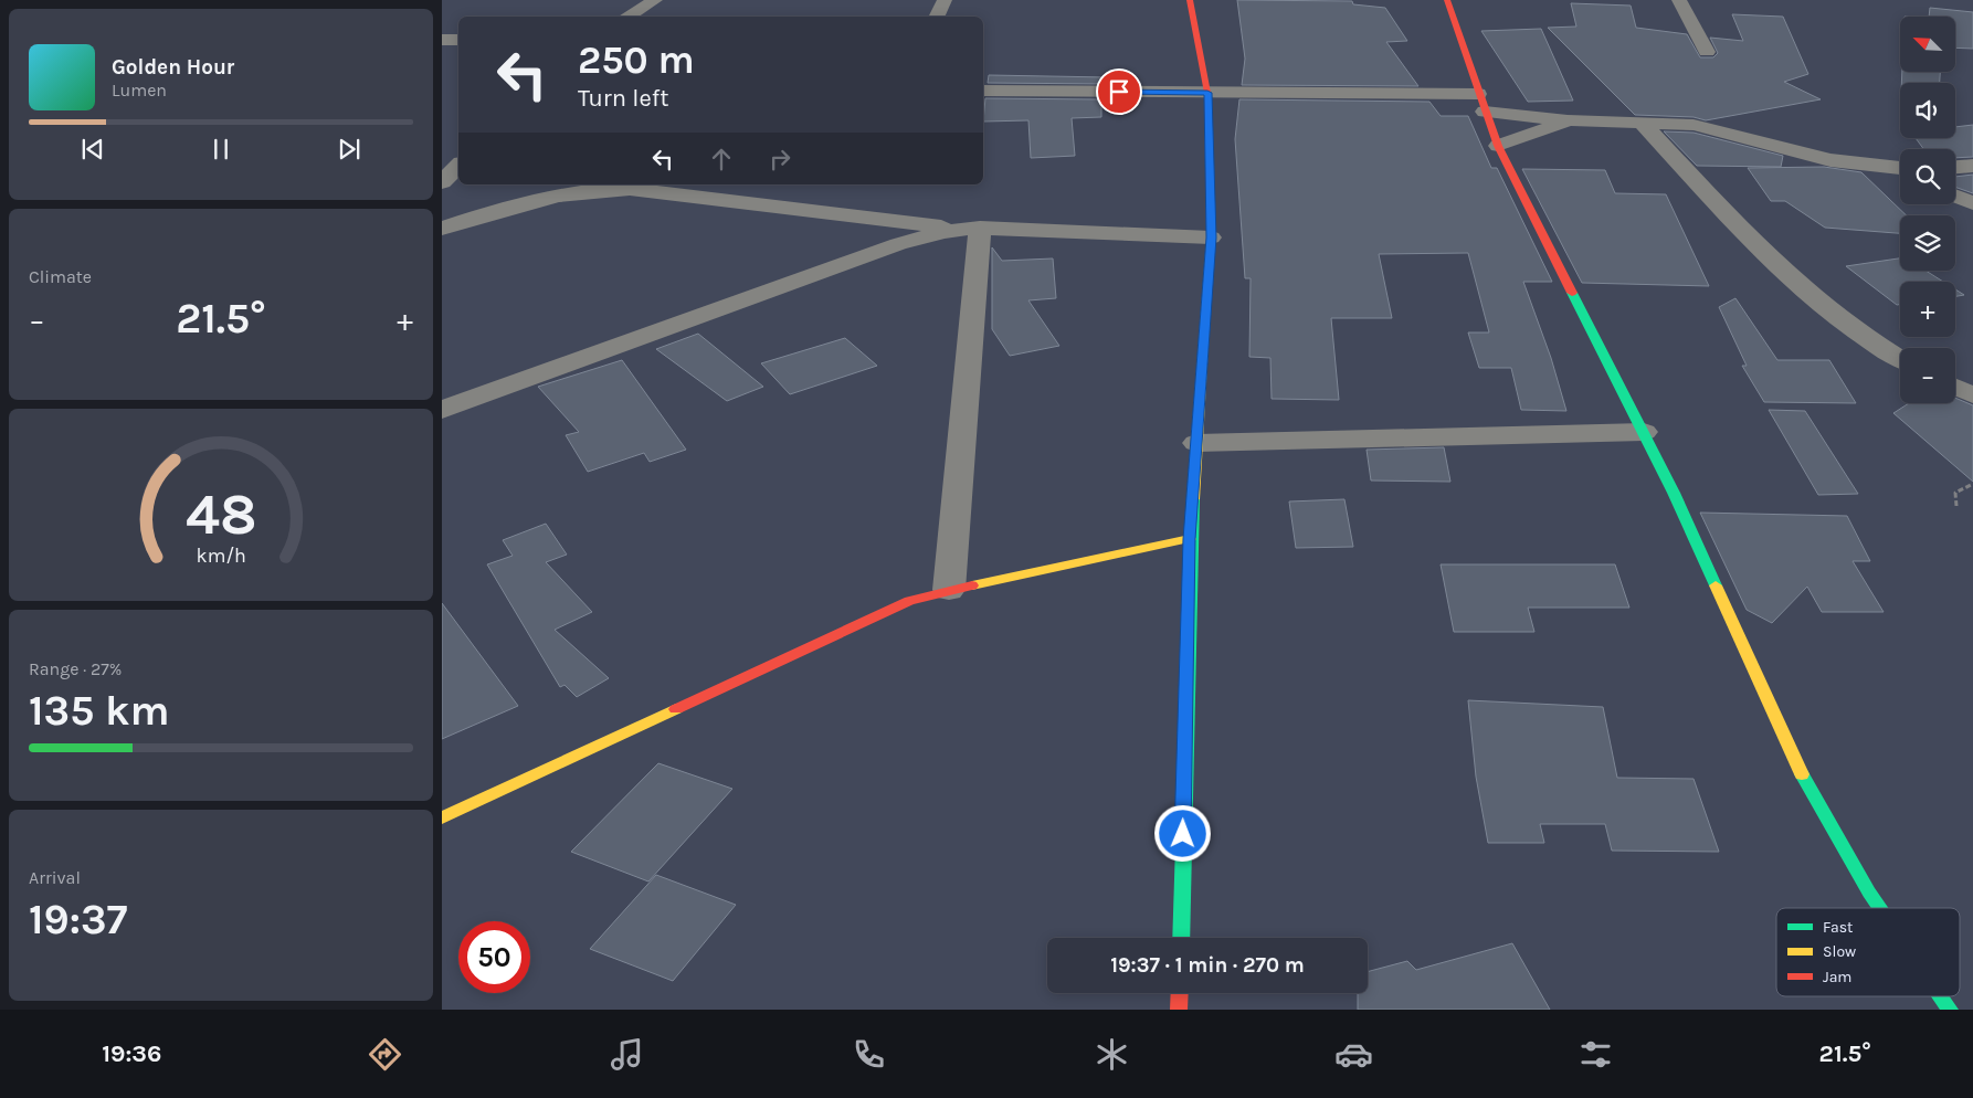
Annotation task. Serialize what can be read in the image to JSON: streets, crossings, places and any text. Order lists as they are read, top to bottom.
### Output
{
  "legend": ["Fast", "Slow", "Jam"],
  "north": "top left",
  "page": {
    "map_buttons": ["+", "−"],
    "turn": ["250 m", "Turn left"],
    "song": ["Golden Hour", "Lumen"],
    "tile": [
      "Climate",
      ["Range · 27%", "135 km"],
      ["Arrival", "19:37"]
    ],
    "heat": ["−", "21.5°", "+"],
    "limit": "50",
    "trip": "19:37 · 1 min · 270 m",
    "tabs": ["19:36", "21.5°"],
    "gauge": ["48", "km/h"]
  }
}
